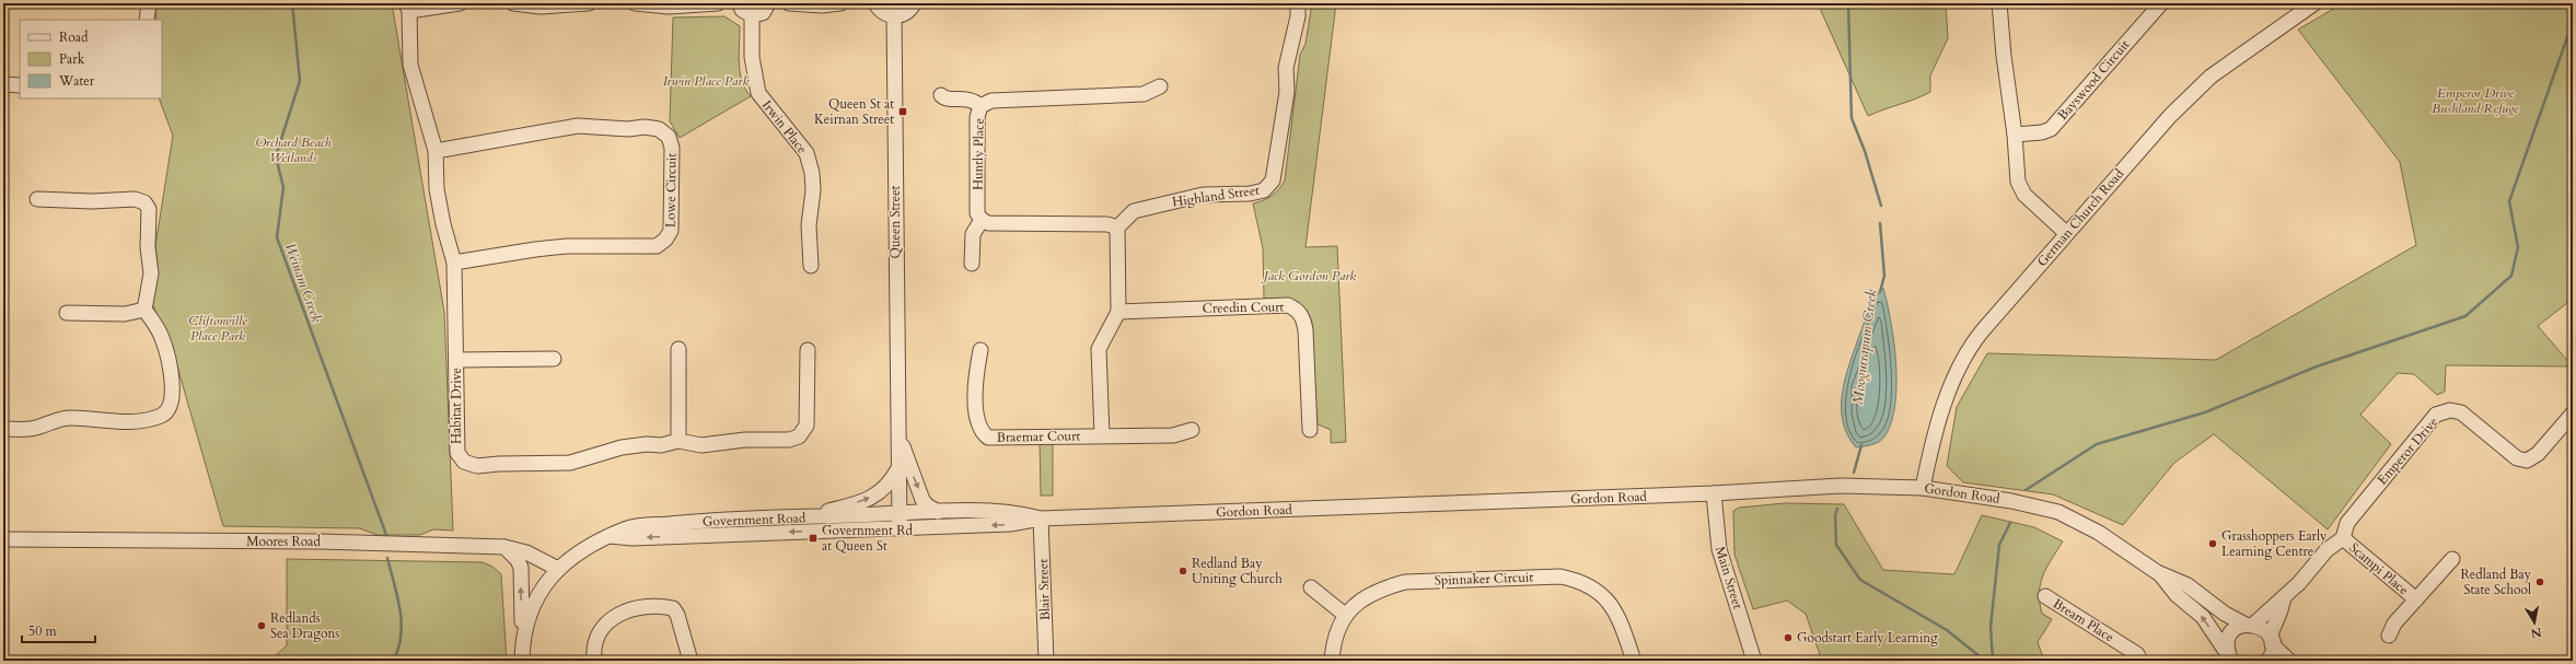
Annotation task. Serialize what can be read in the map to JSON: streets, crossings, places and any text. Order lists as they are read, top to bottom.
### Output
{
  "streets": {
    "street": [
      "Bayswood Circuit",
      "Irwin Place",
      "Huntly Place",
      "Lowe Circuit",
      "Highland Street",
      "German Church Road",
      "Queen Street",
      "Creedin Court",
      "Habitat Drive",
      "Braemar Court",
      "Emperor Drive",
      "Gordon Road",
      "Government Road",
      "Moores Road",
      "Scampi Place",
      "Main Street",
      "Spinnaker Circuit",
      "Blair Street",
      "Bream Place"
    ]
  },
  "crossings": [
    ["Lowe Circuit", "Habitat Drive"],
    ["German Church Road", "Gordon Road"],
    ["Queen Street", "Gordon Road"],
    ["Queen Street", "Government Road"],
    ["Emperor Drive", "Scampi Place"],
    ["Gordon Road", "Government Road"],
    ["Gordon Road", "Main Street"],
    ["Gordon Road", "Blair Street"],
    ["Government Road", "Moores Road"]
  ],
  "water": ["Weinam Creek", "Moogurrapum Creek"],
  "parks": [
    "Irwin Place Park",
    "Emperor Drive Bushland Refuge",
    "Orchard Beach Wetlands",
    "Jack Gordon Park",
    "Cliftonville Place Park"
  ],
  "places": {
    "transit": ["Queen St at Keirnan Street", "Government Rd at Queen St"],
    "other": [
      "Grasshoppers Early Learning Centre",
      "Redland Bay Uniting Church",
      "Redland Bay State School",
      "Redlands Sea Dragons",
      "Goodstart Early Learning"
    ]
  },
  "legend": ["Road", "Park", "Water"],
  "scale_bar": "50 m",
  "north": "bottom"
}
